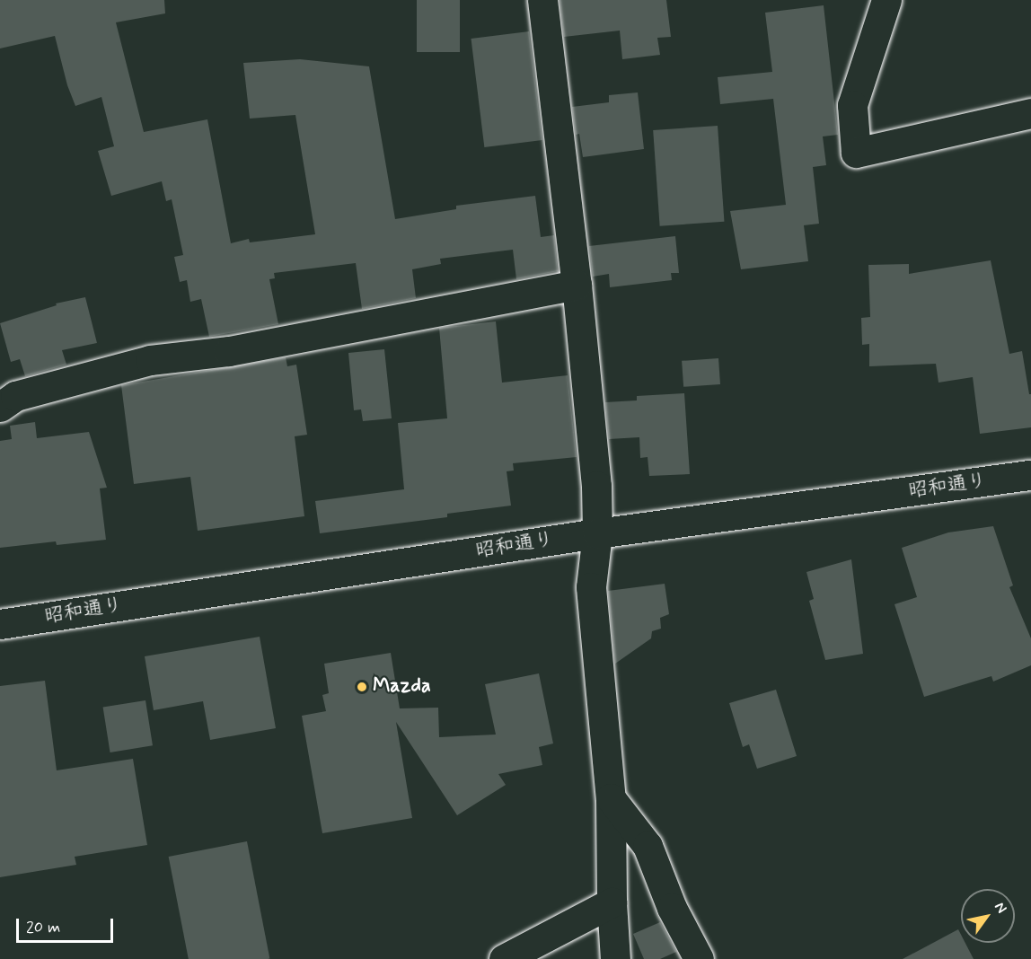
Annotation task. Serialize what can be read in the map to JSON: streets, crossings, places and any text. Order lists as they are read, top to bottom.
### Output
{
  "streets": {
    "street": ["昭和通り"]
  },
  "places": ["Mazda"],
  "scale_bar": "20 m",
  "north": "top right"
}
